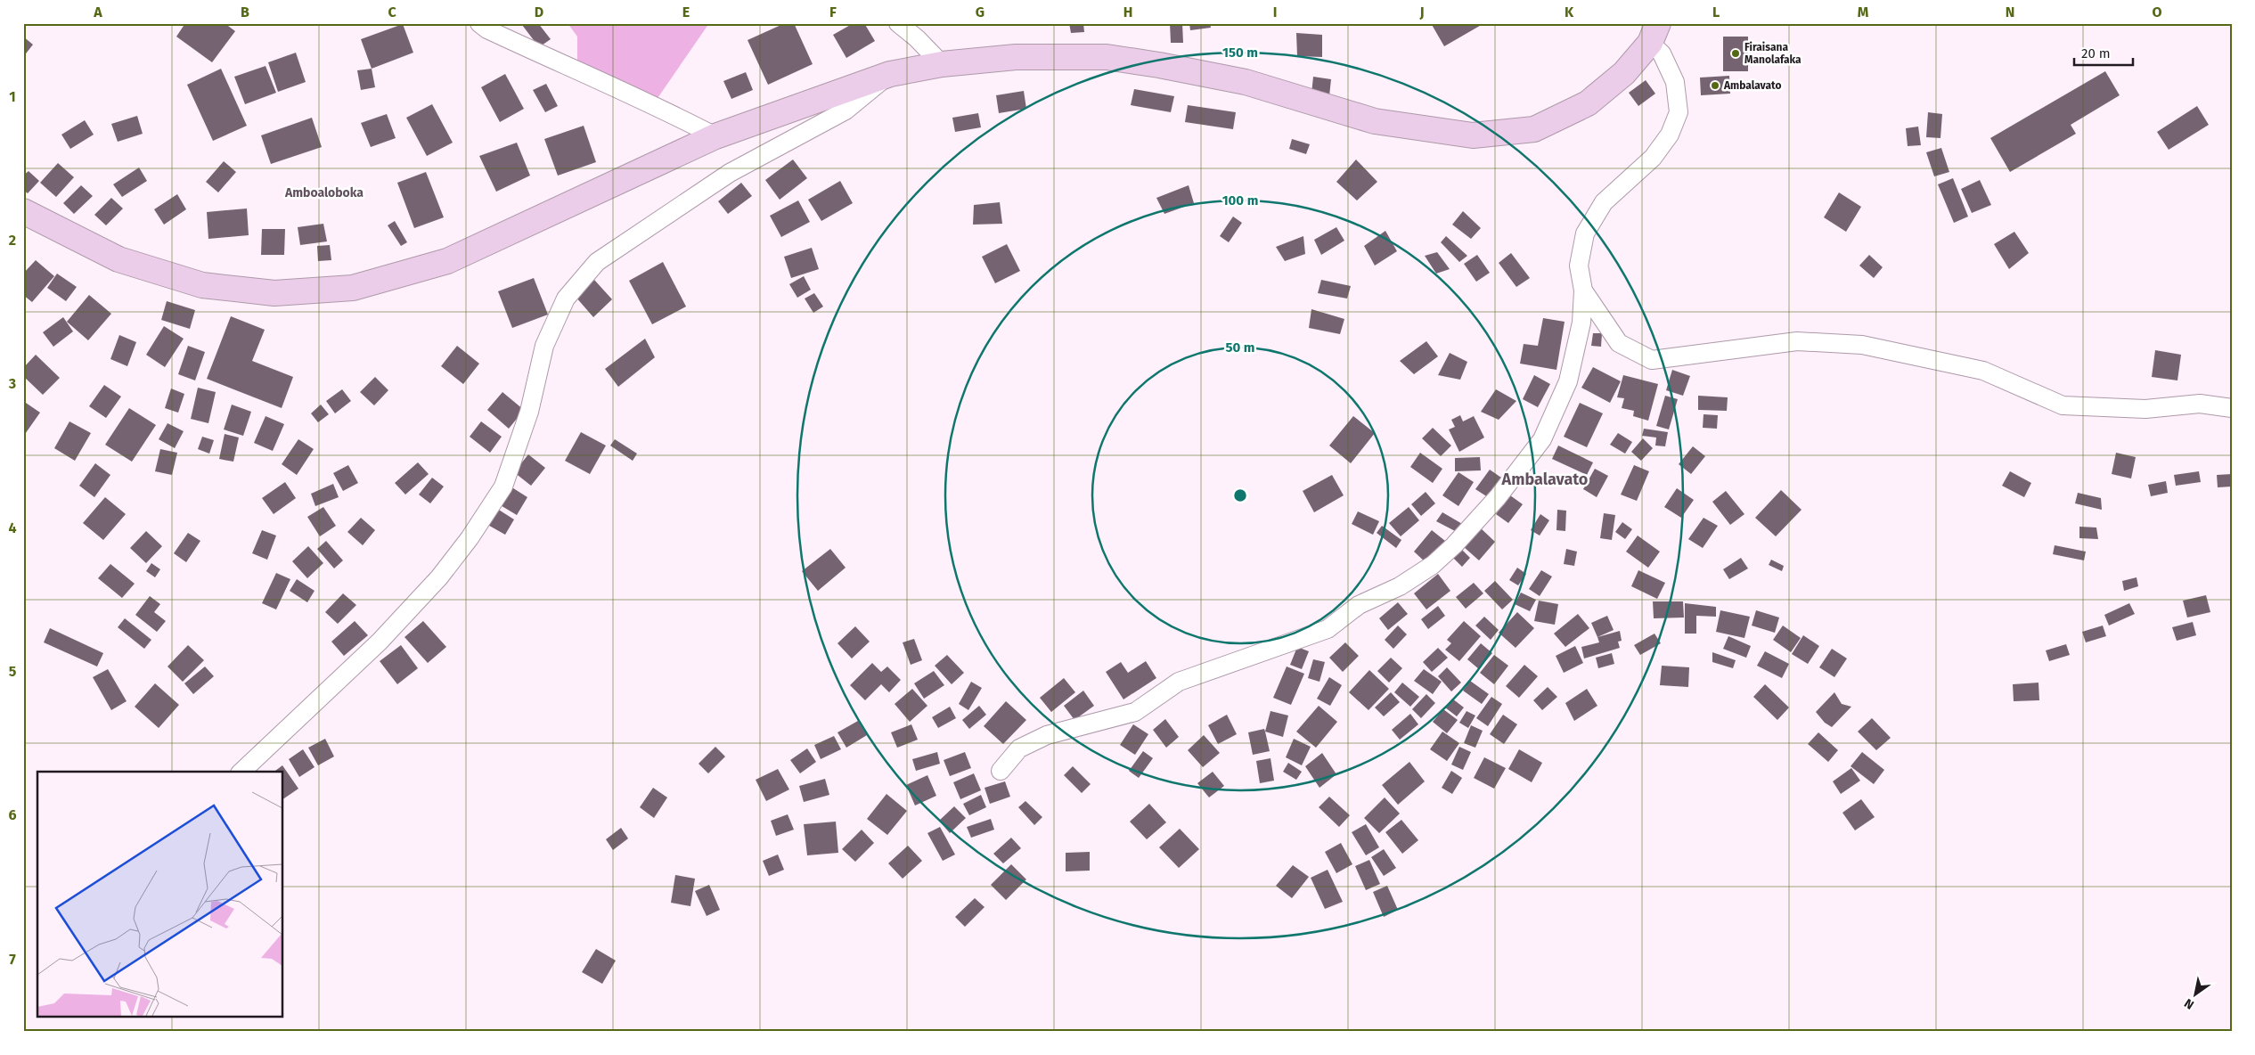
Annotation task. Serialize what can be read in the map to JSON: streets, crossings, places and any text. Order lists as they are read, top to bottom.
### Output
{
  "districts": ["Amboaloboka", "Ambalavato"],
  "places": ["Firaisana Manolafaka", "Ambalavato"],
  "scale_bar": "20 m",
  "north": "bottom left",
  "grid": {
    "columns": [
      "A",
      "B",
      "C",
      "D",
      "E",
      "F",
      "G",
      "H",
      "I",
      "J",
      "K",
      "L",
      "M",
      "N",
      "O"
    ],
    "rows": [
      "1",
      "2",
      "3",
      "4",
      "5",
      "6",
      "7"
    ]
  },
  "rings": ["150 m", "100 m", "50 m"]
}
